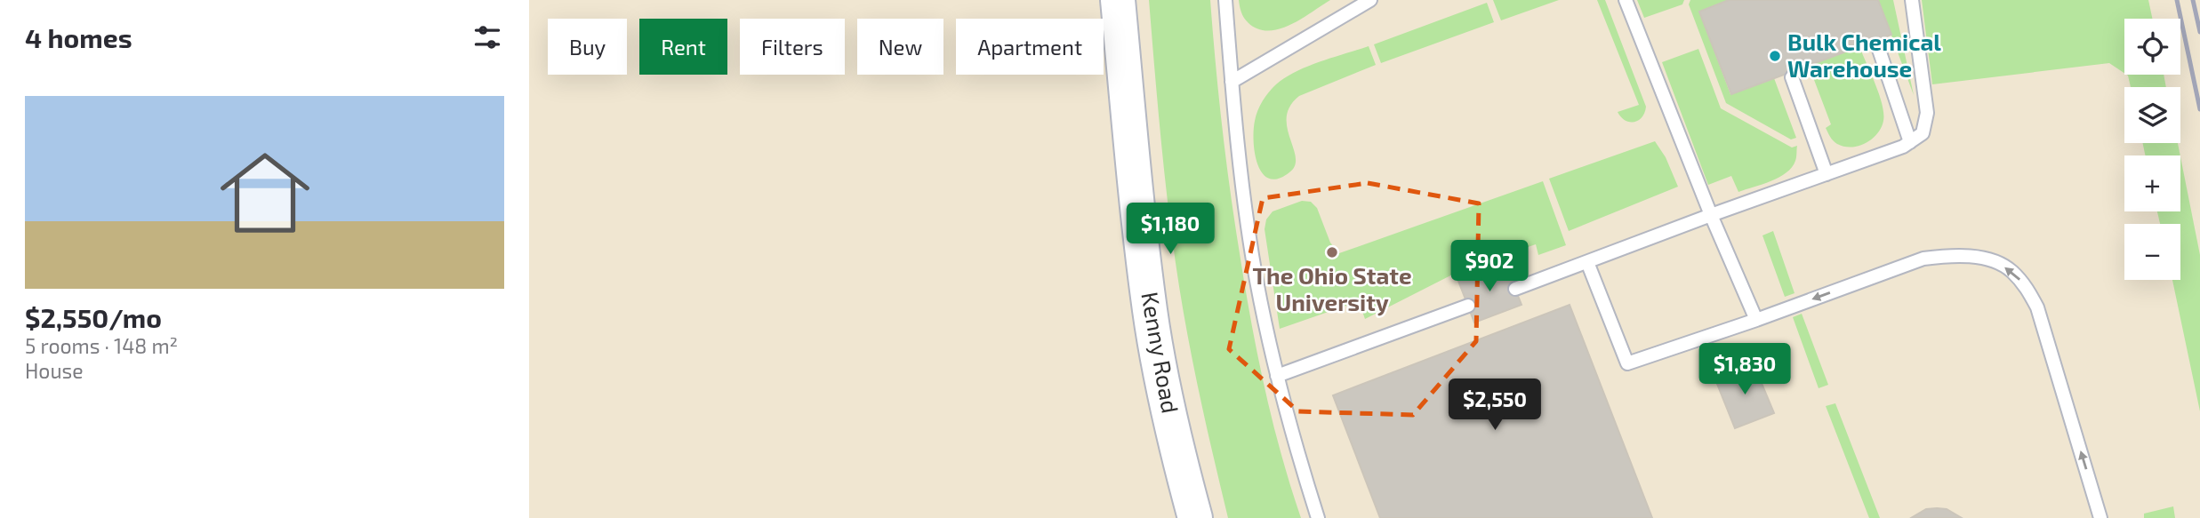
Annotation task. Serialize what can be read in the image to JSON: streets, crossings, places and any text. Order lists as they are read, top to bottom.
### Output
{
  "streets": {
    "main road": ["Kenny Road"]
  },
  "places": ["Bulk Chemical Warehouse", "The Ohio State University"],
  "page": {
    "heading": "4 homes",
    "map_buttons": ["+", "−"],
    "chip": [
      "Buy",
      "Rent",
      "Filters",
      "New",
      "Apartment"
    ],
    "list": [
      {
        "name": "$2,550/mo",
        "note": "5 rooms · 148 m² · House"
      }
    ],
    "price": [
      "$1,180",
      "$902",
      "$1,830",
      "$2,550"
    ]
  }
}
